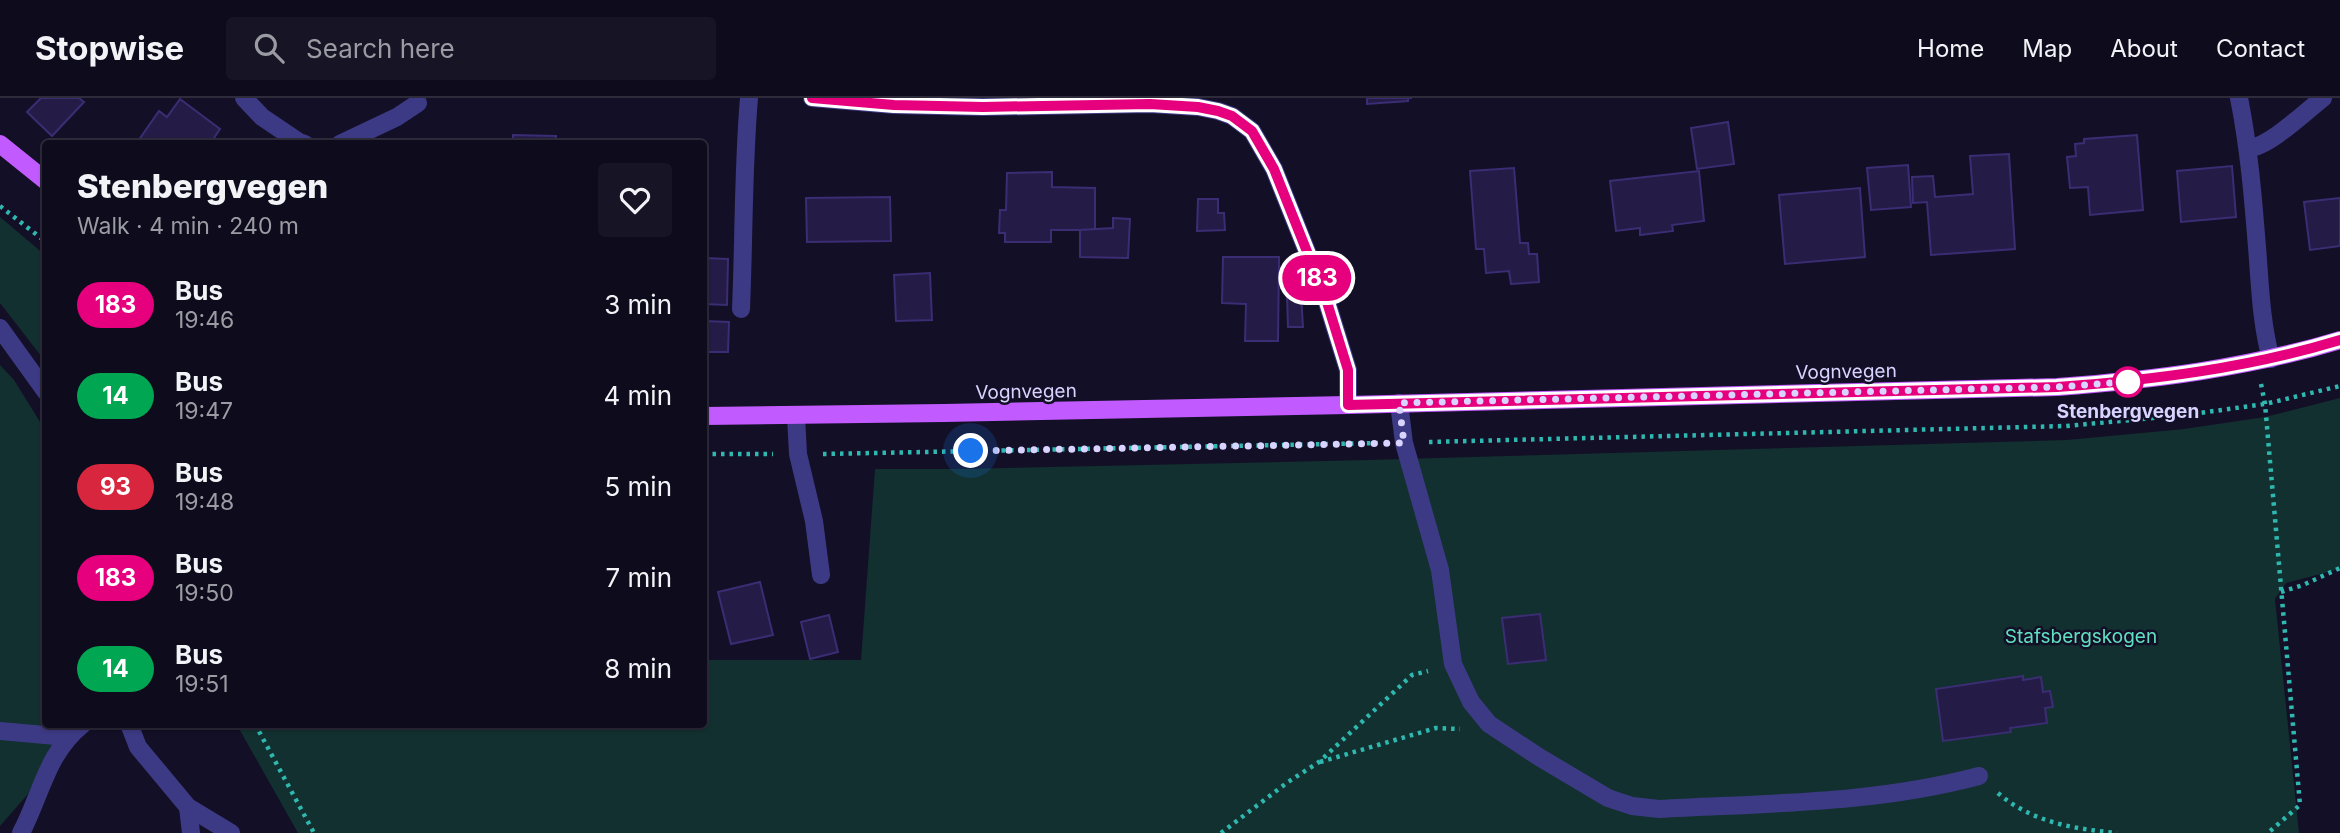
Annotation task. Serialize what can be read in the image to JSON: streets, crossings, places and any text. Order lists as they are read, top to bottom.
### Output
{
  "streets": {
    "main road": ["Vognvegen"]
  },
  "parks": ["Stafsbergskogen"],
  "places": ["Stenbergvegen"],
  "lines": ["bus line 183"],
  "page": {
    "header": "Stopwise",
    "search": "Search here",
    "nav": [
      "Home",
      "Map",
      "About",
      "Contact"
    ],
    "on_map": "183",
    "heading": ["Stenbergvegen", "Walk · 4 min · 240 m"],
    "list": [
      {
        "mark": "183",
        "name": "Bus",
        "note": "19:46",
        "value": "3 min"
      },
      {
        "mark": "14",
        "name": "Bus",
        "note": "19:47",
        "value": "4 min"
      },
      {
        "mark": "93",
        "name": "Bus",
        "note": "19:48",
        "value": "5 min"
      },
      {
        "mark": "183",
        "name": "Bus",
        "note": "19:50",
        "value": "7 min"
      },
      {
        "mark": "14",
        "name": "Bus",
        "note": "19:51",
        "value": "8 min"
      }
    ]
  }
}
